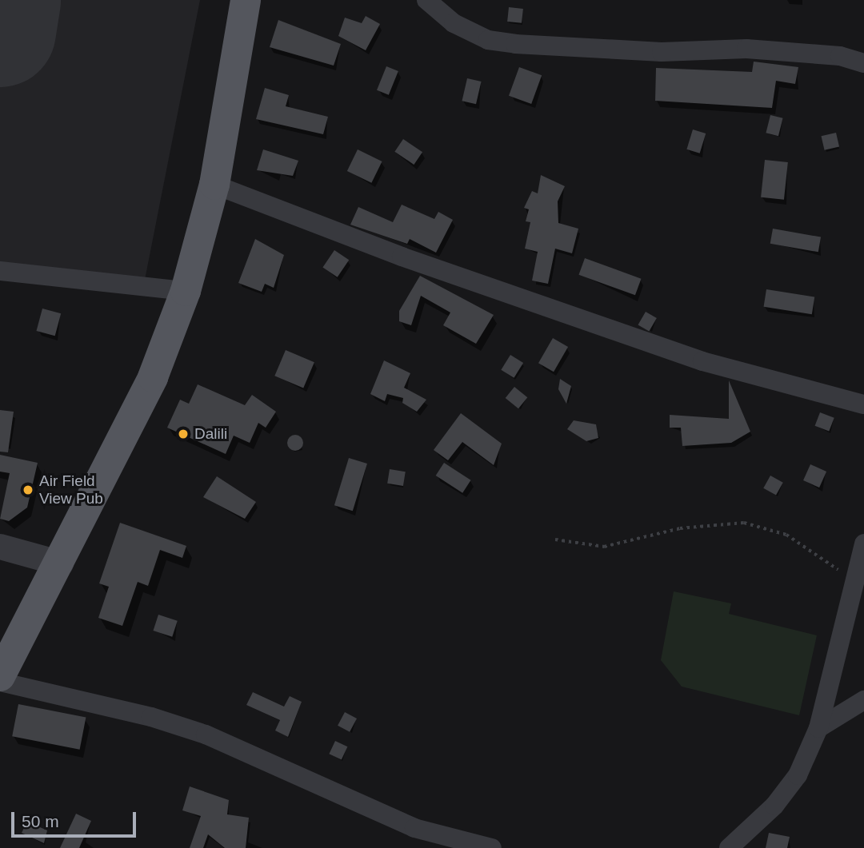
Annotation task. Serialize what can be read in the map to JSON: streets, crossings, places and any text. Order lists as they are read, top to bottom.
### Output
{
  "places": ["Dalili", "Air Field View Pub"],
  "scale_bar": "50 m"
}
